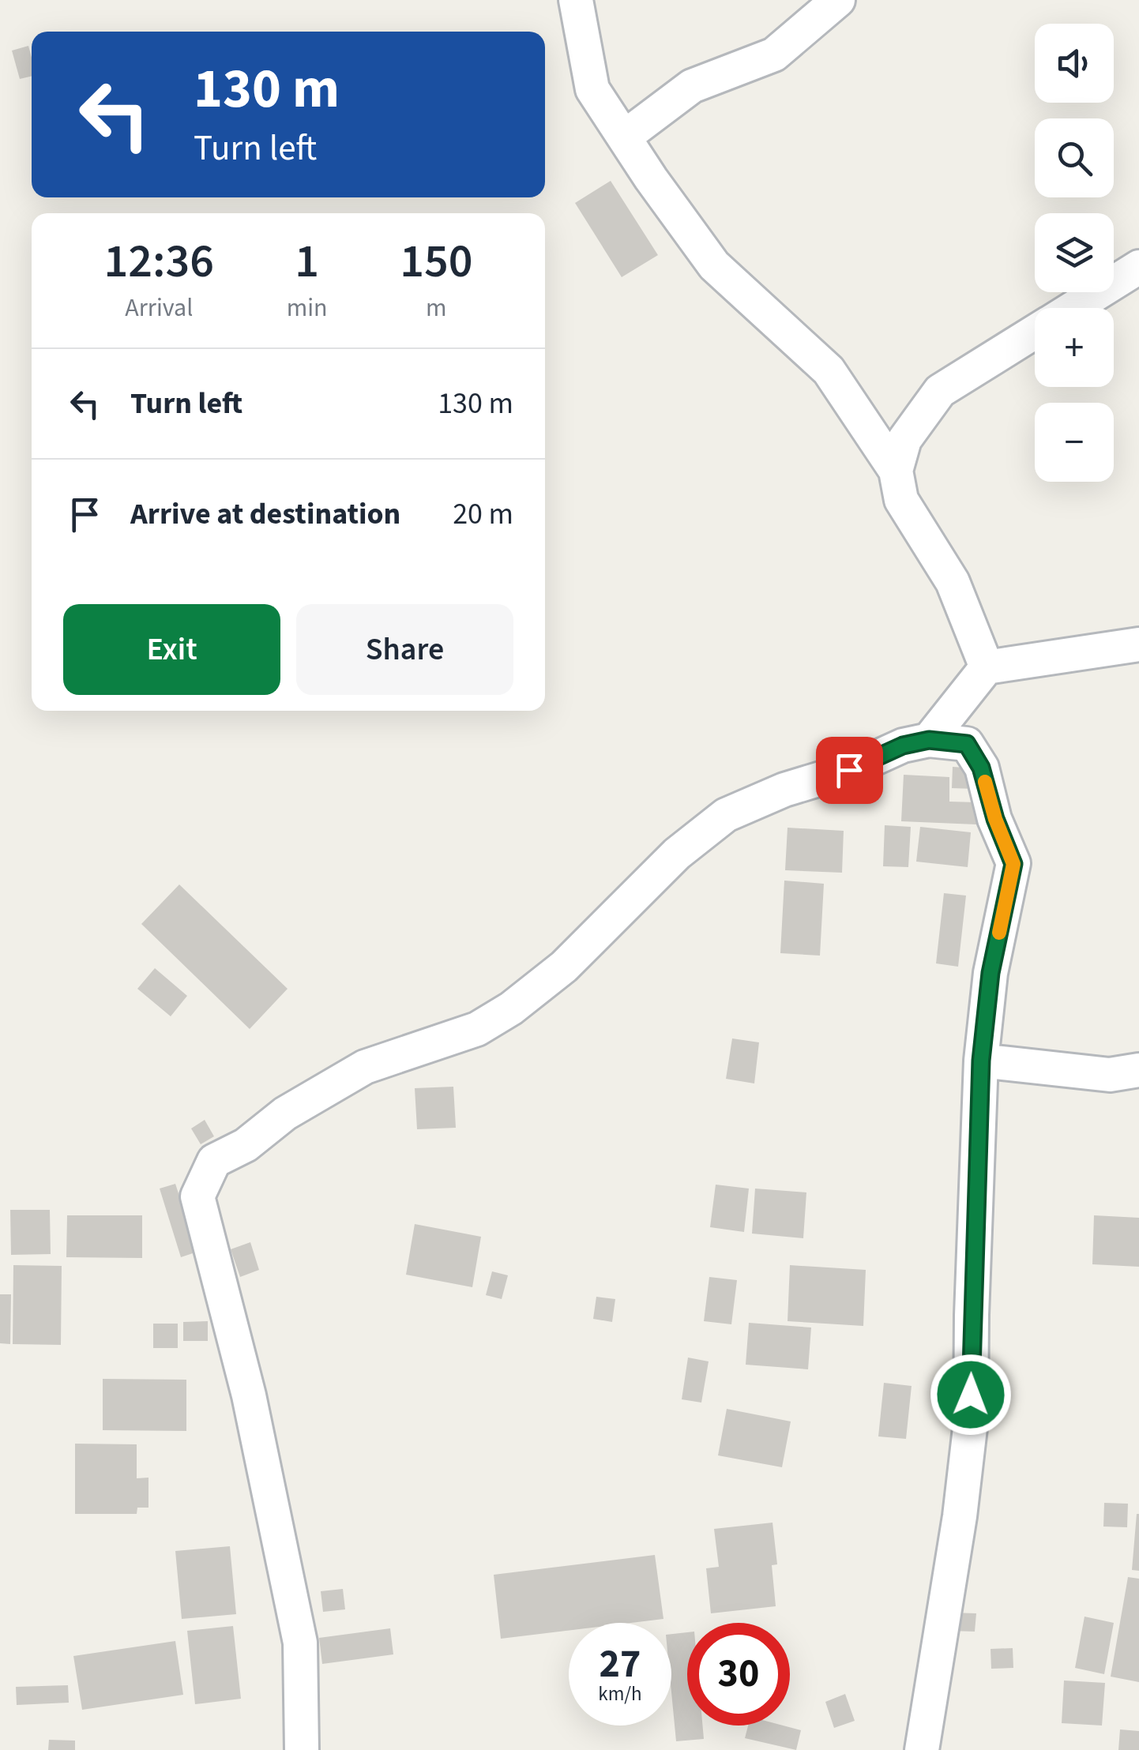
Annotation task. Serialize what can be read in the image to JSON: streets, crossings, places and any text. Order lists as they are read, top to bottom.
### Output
{
  "page": {
    "map_buttons": ["+", "−"],
    "turn": ["130 m", "Turn left"],
    "eta": [
      "12:36",
      "Arrival",
      "1",
      "min",
      "150",
      "m"
    ],
    "list": [
      {
        "name": "Turn left",
        "value": "130 m"
      },
      {
        "name": "Arrive at destination",
        "value": "20 m"
      }
    ],
    "buttons": ["Exit", "Share"],
    "speed": "27 km/h",
    "limit": "30"
  }
}
